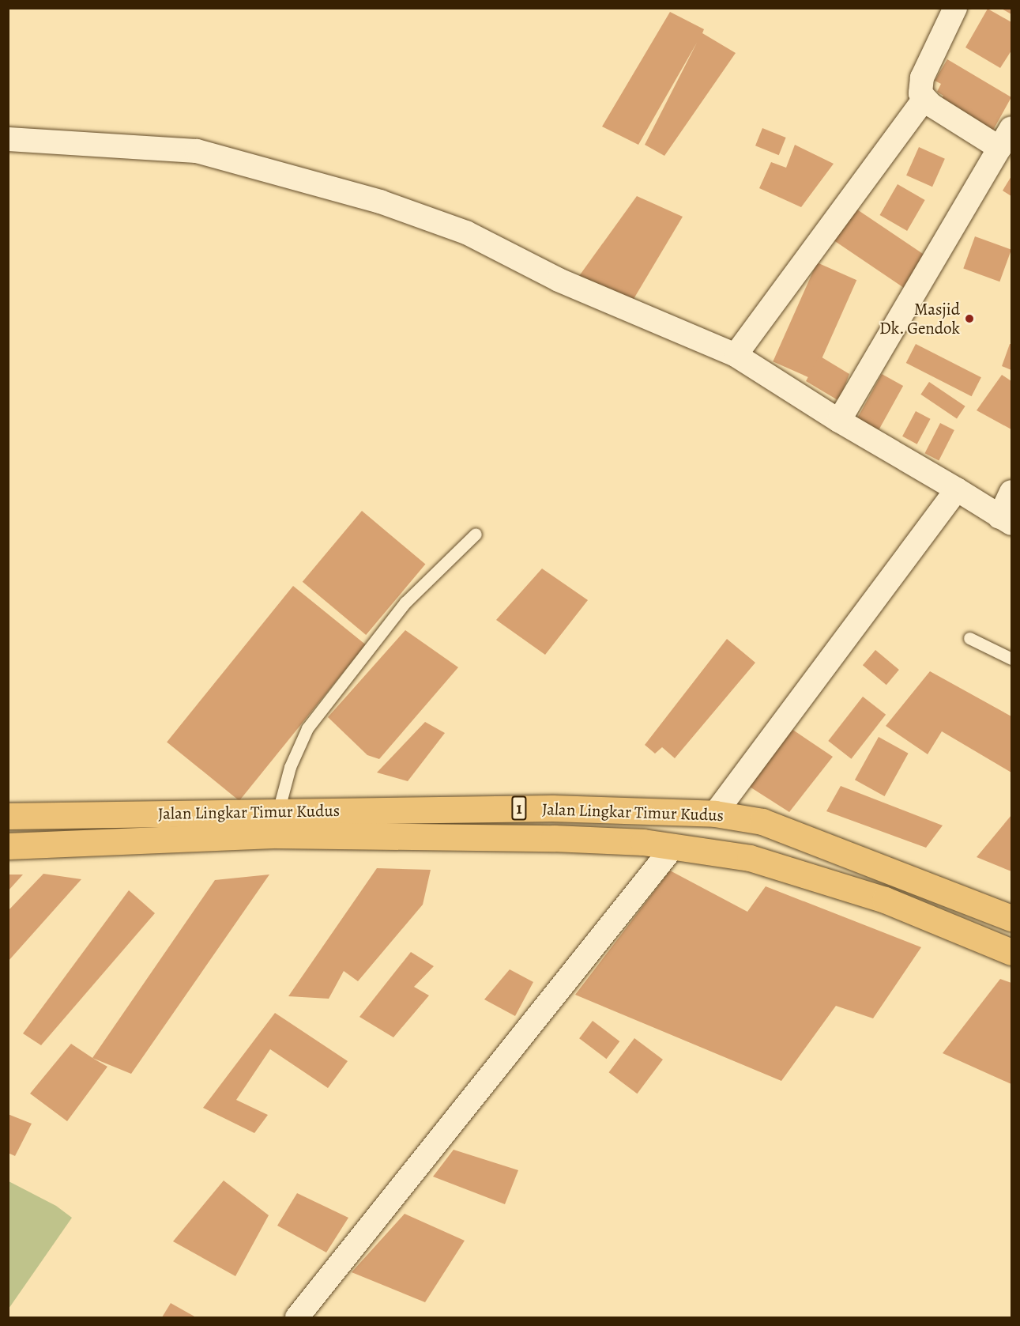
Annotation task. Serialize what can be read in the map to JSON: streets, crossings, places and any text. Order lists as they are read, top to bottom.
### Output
{
  "streets": {
    "highway": ["1", "Jalan Lingkar Timur Kudus"]
  },
  "places": ["Masjid Dk. Gendok"]
}
